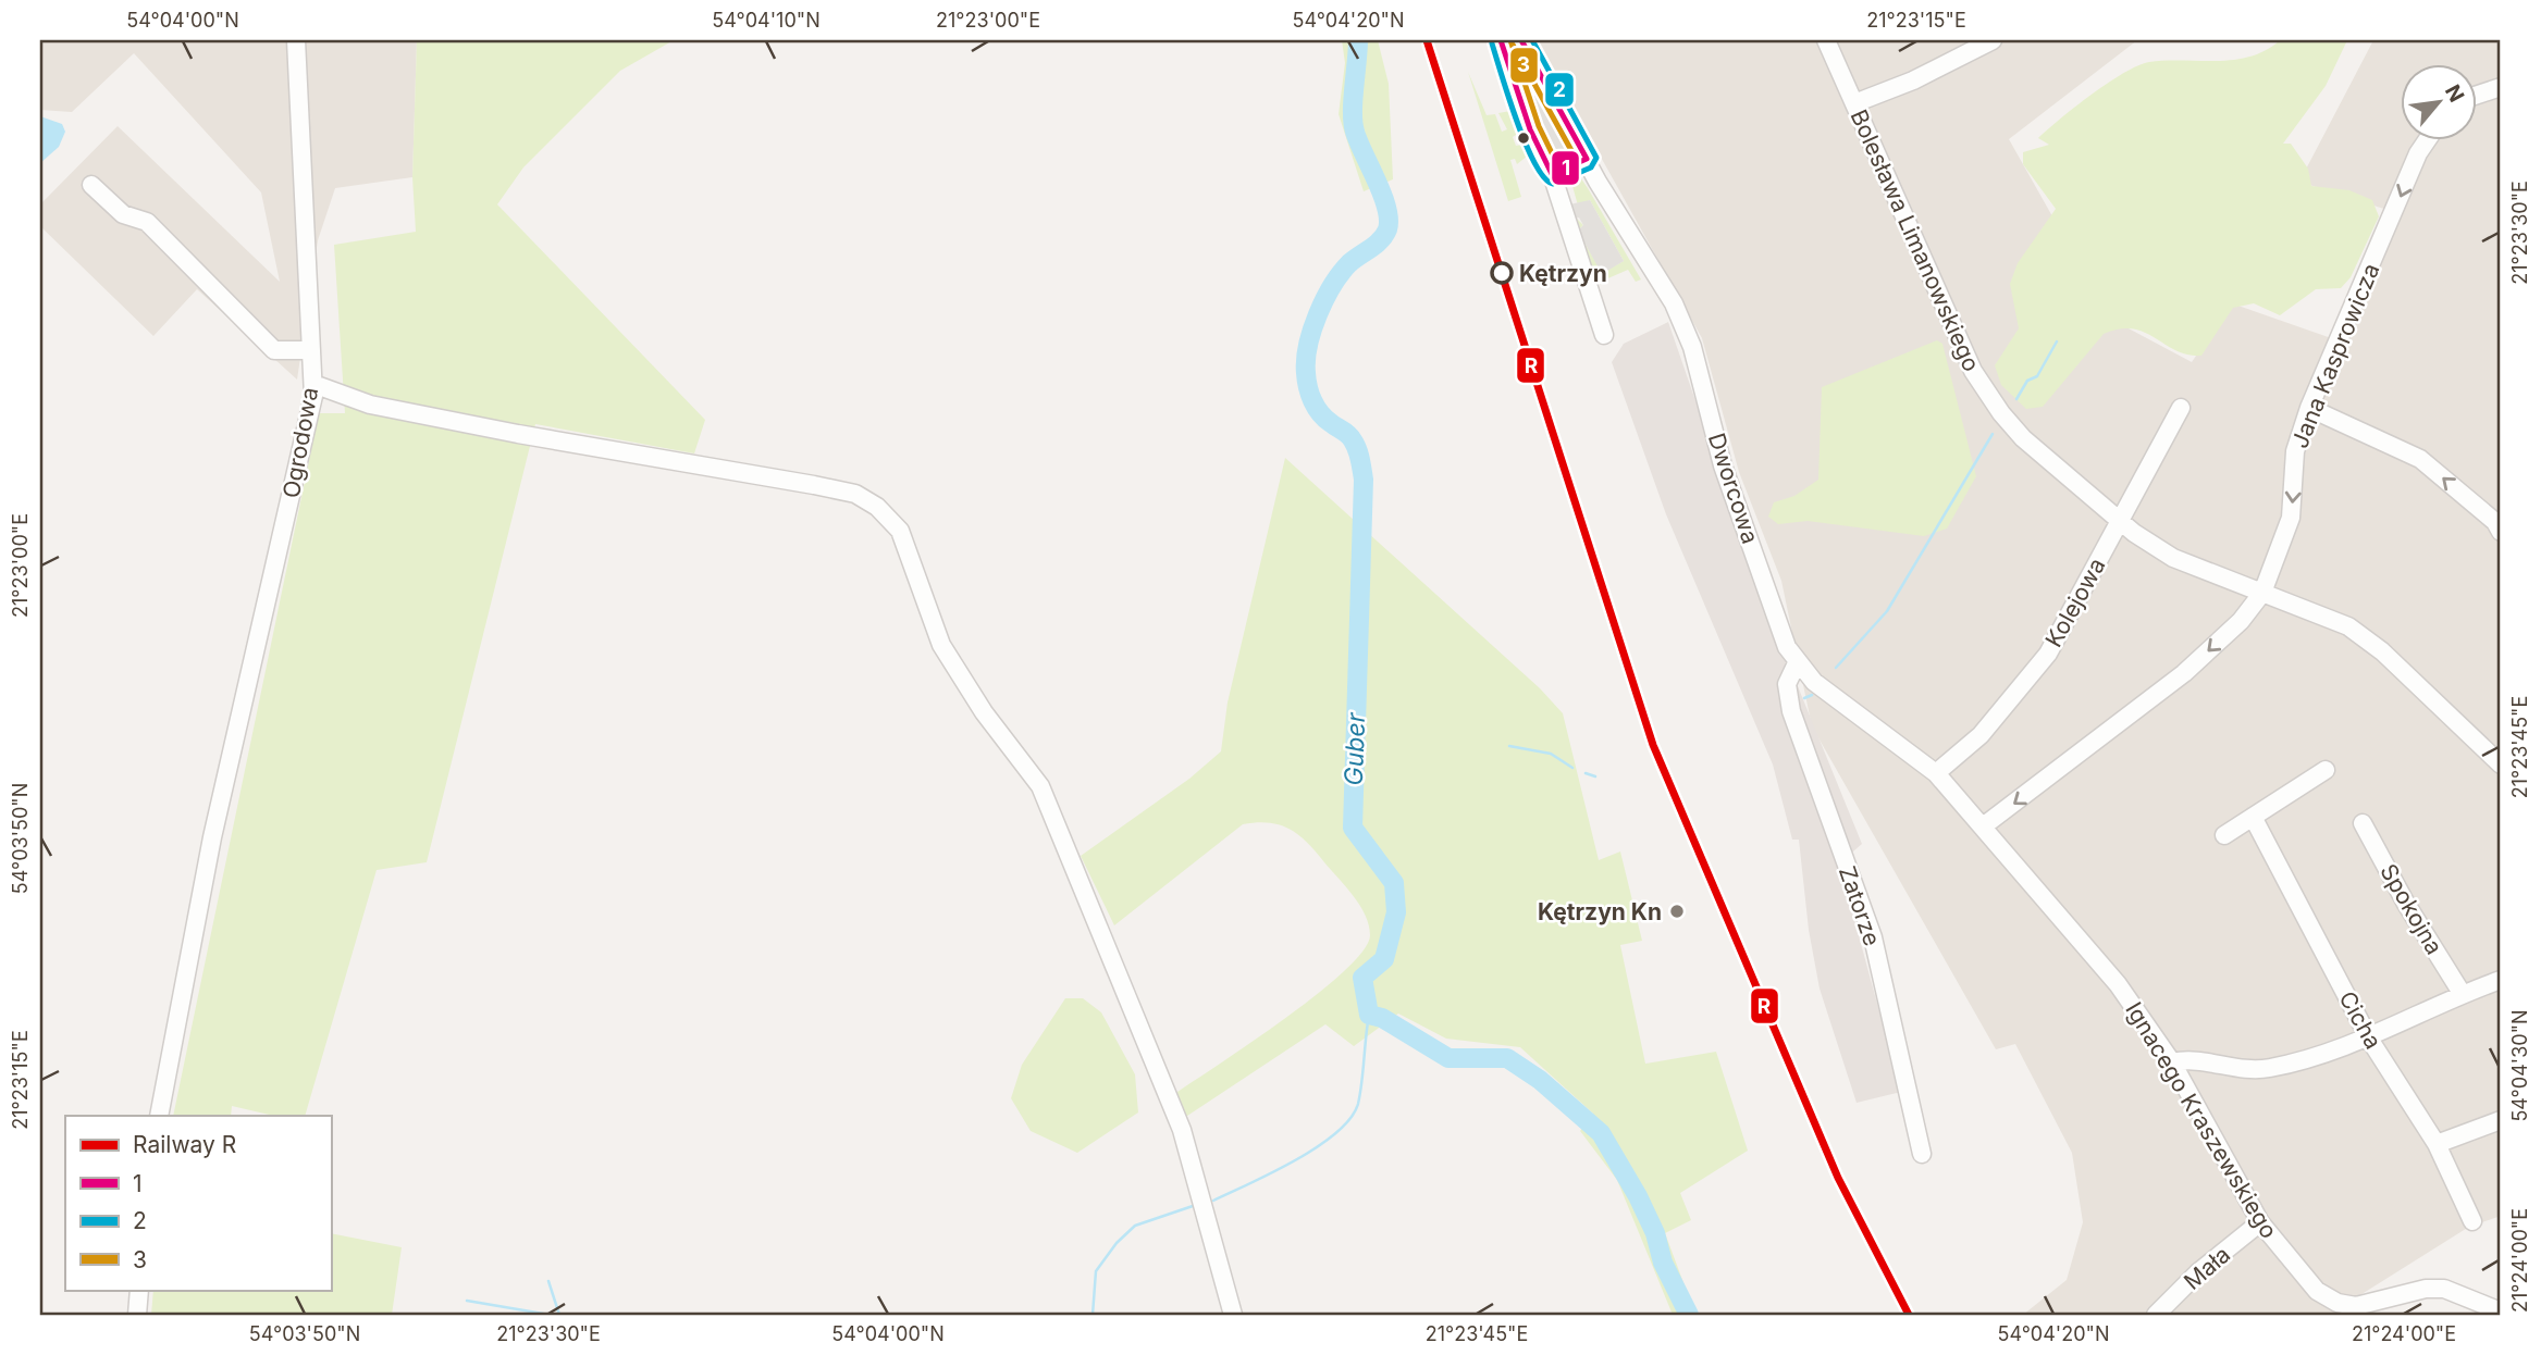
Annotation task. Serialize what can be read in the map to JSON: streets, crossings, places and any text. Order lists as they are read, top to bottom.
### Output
{
  "streets": {
    "street": [
      "Bolesława Limanowskiego",
      "Jana Kasprowicza",
      "Ogrodowa",
      "Dworcowa",
      "Kolejowa",
      "Zatorze",
      "Spokojna",
      "Cicha",
      "Ignacego Kraszewskiego",
      "Mała"
    ]
  },
  "crossings": [
    ["Bolesława Limanowskiego", "Jana Kasprowicza"],
    ["Bolesława Limanowskiego", "Kolejowa"],
    ["Jana Kasprowicza", "Ignacego Kraszewskiego"],
    ["Dworcowa", "Kolejowa"],
    ["Dworcowa", "Zatorze"],
    ["Dworcowa", "Ignacego Kraszewskiego"],
    ["Kolejowa", "Ignacego Kraszewskiego"],
    ["Ignacego Kraszewskiego", "Mała"]
  ],
  "one_way": ["Jana Kasprowicza"],
  "water": ["Guber"],
  "places": ["Kętrzyn", "Kętrzyn Kn"],
  "lines": [
    "rail line R",
    "transit line 1",
    "transit line 2",
    "transit line 3"
  ],
  "legend": [
    "Railway R",
    "1",
    "2",
    "3"
  ],
  "north": "top right",
  "coordinates": [
    "54°04'00\"N",
    "54°04'10\"N",
    "21°23'00\"E",
    "54°04'20\"N",
    "21°23'15\"E",
    "21°23'30\"E",
    "21°23'45\"E",
    "54°03'50\"N",
    "54°04'30\"N",
    "21°24'00\"E"
  ]
}
